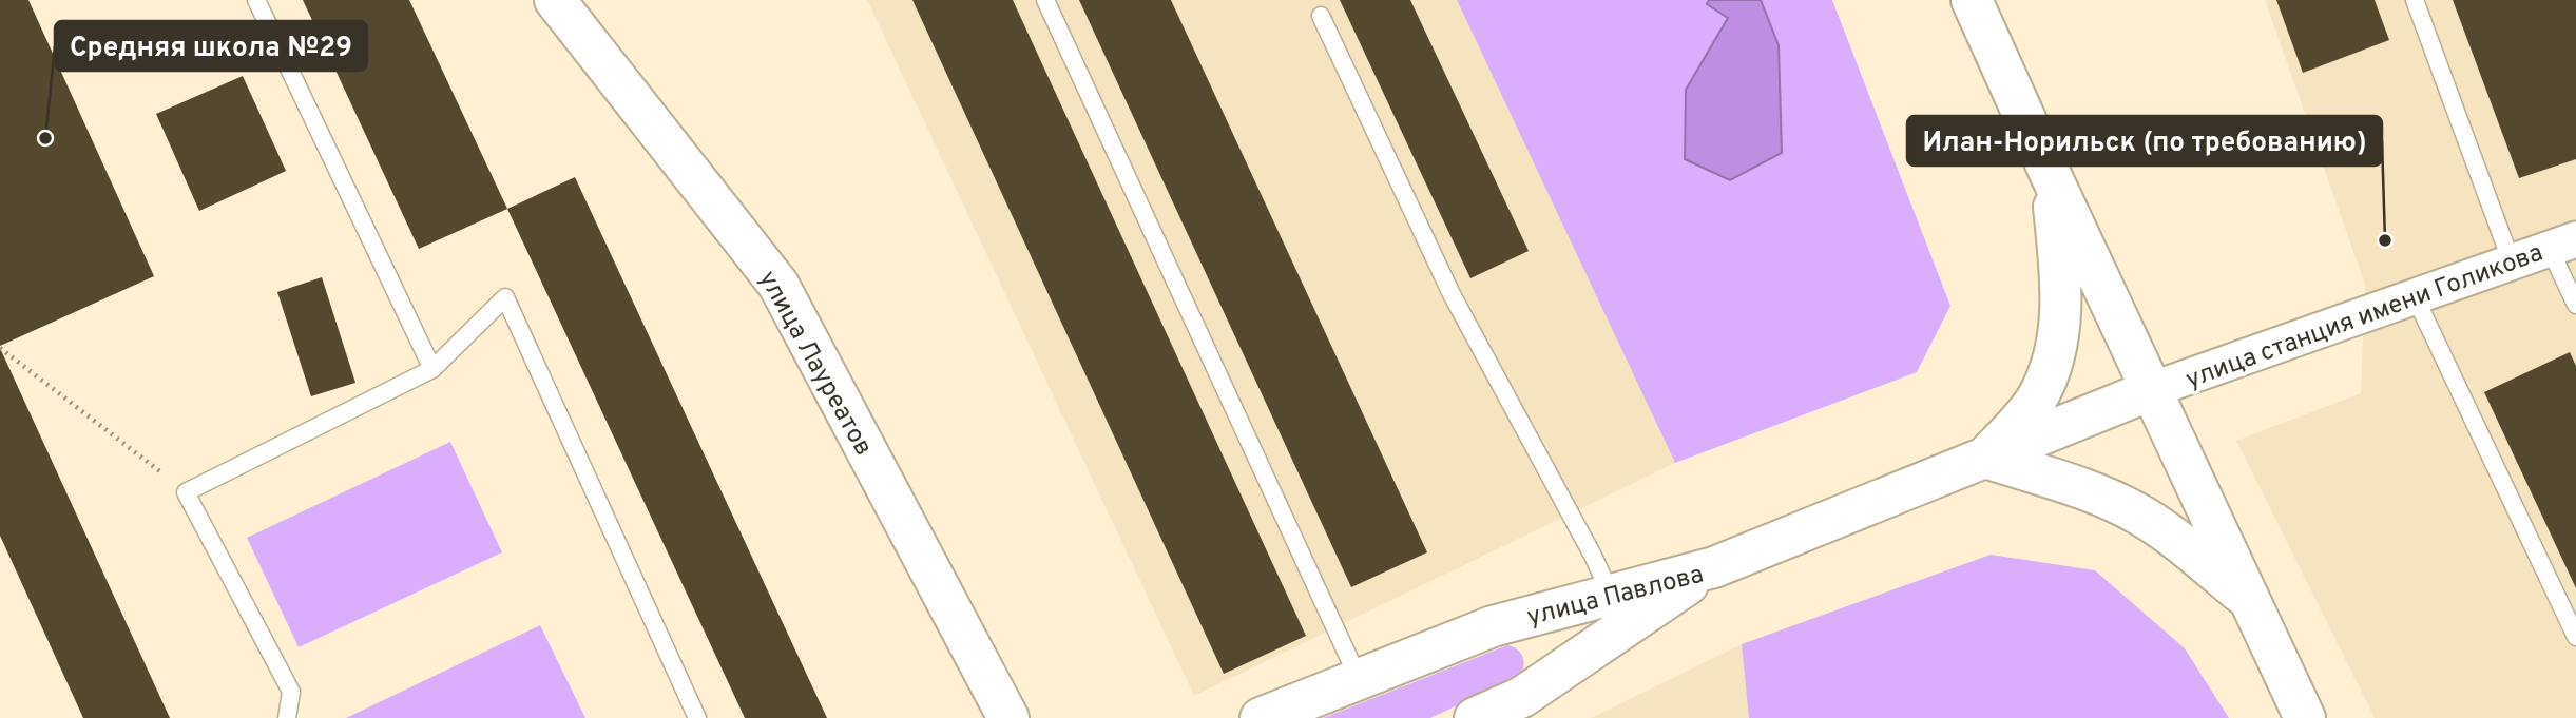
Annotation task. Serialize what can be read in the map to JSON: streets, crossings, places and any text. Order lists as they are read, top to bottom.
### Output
{
  "streets": {
    "street": ["улица станция имени Голикова", "улица Лауреатов", "улица Павлова"]
  },
  "places": ["Средняя школа №29", "Илан-Норильск (по требованию)"]
}
